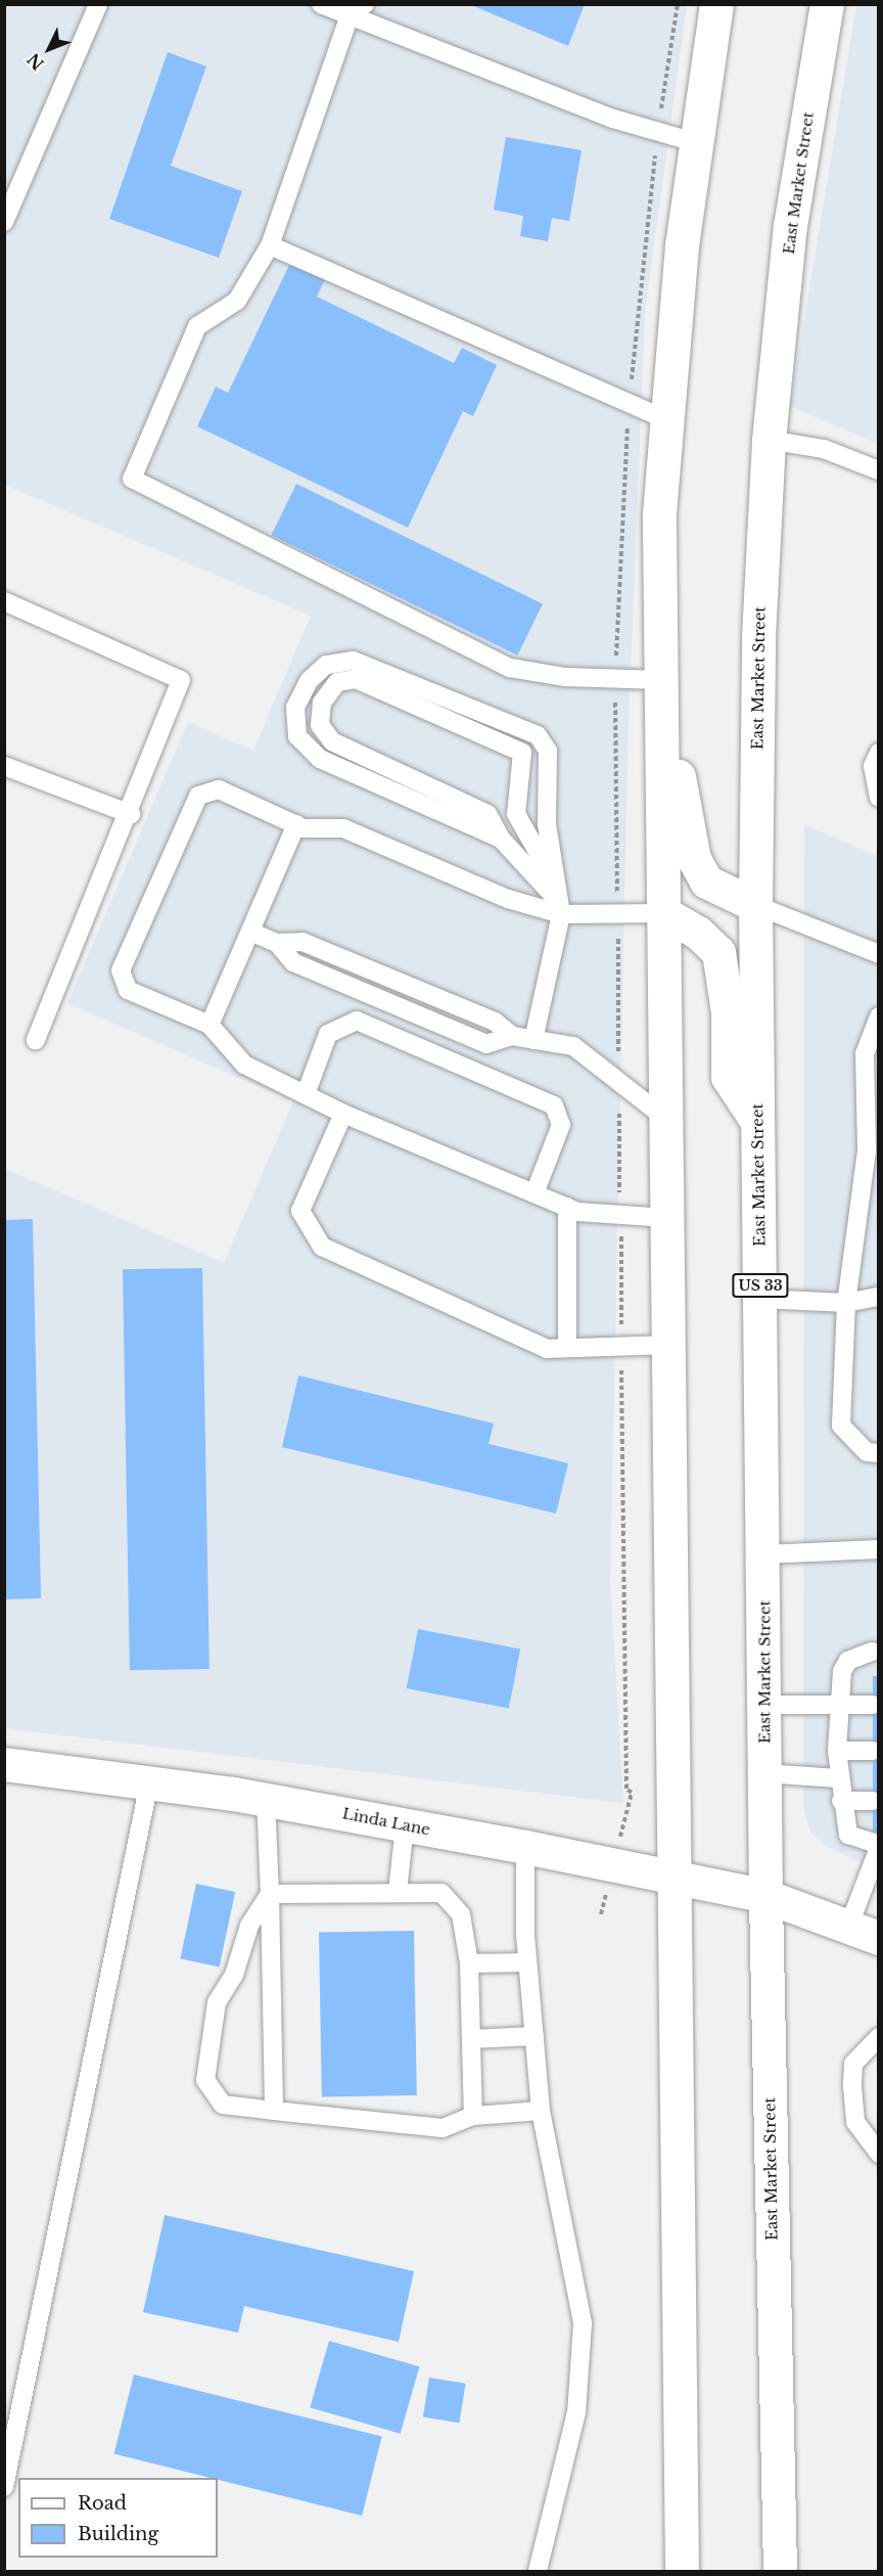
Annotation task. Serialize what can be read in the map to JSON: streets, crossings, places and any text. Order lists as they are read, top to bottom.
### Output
{
  "streets": {
    "main road": ["East Market Street", "US 33", "Linda Lane"]
  },
  "crossings": [
    ["East Market Street", "Linda Lane"]
  ],
  "legend": ["Road", "Building"],
  "north": "bottom left"
}
